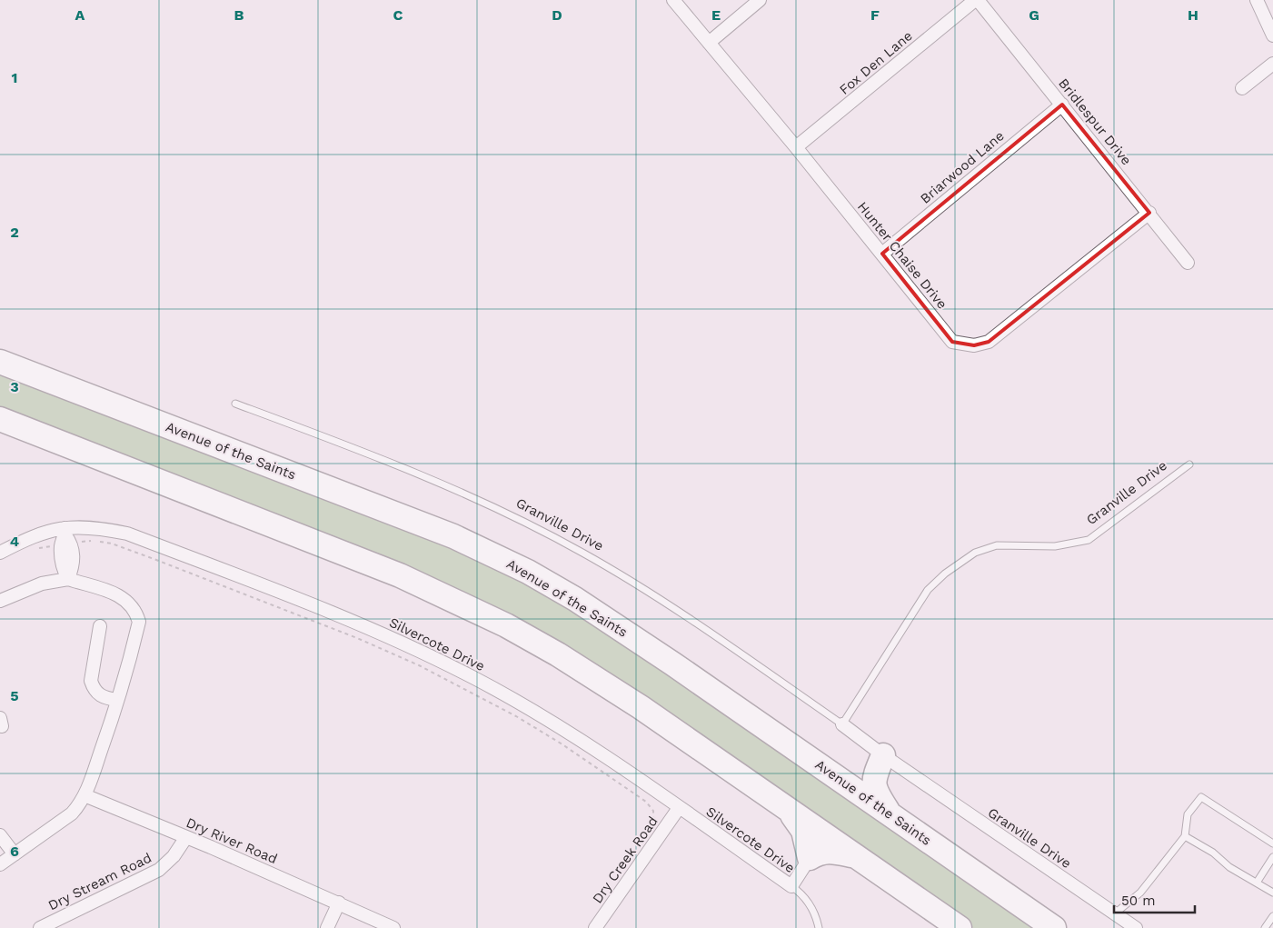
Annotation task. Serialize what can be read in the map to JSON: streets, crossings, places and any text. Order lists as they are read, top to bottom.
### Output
{
  "streets": {
    "highway": ["Avenue of the Saints"],
    "street": [
      "Fox Den Lane",
      "Bridlespur Drive",
      "Briarwood Lane",
      "Hunter Chaise Drive",
      "Granville Drive",
      "Silvercote Drive",
      "Dry River Road",
      "Dry Creek Road",
      "Dry Stream Road"
    ]
  },
  "crossings": [
    ["Fox Den Lane", "Bridlespur Drive"],
    ["Fox Den Lane", "Hunter Chaise Drive"],
    ["Bridlespur Drive", "Briarwood Lane"],
    ["Bridlespur Drive", "Hunter Chaise Drive"],
    ["Briarwood Lane", "Hunter Chaise Drive"],
    ["Silvercote Drive", "Dry Creek Road"],
    ["Dry River Road", "Dry Stream Road"]
  ],
  "scale_bar": "50 m",
  "grid": {
    "columns": [
      "A",
      "B",
      "C",
      "D",
      "E",
      "F",
      "G",
      "H"
    ],
    "rows": [
      "1",
      "2",
      "3",
      "4",
      "5",
      "6"
    ]
  }
}
